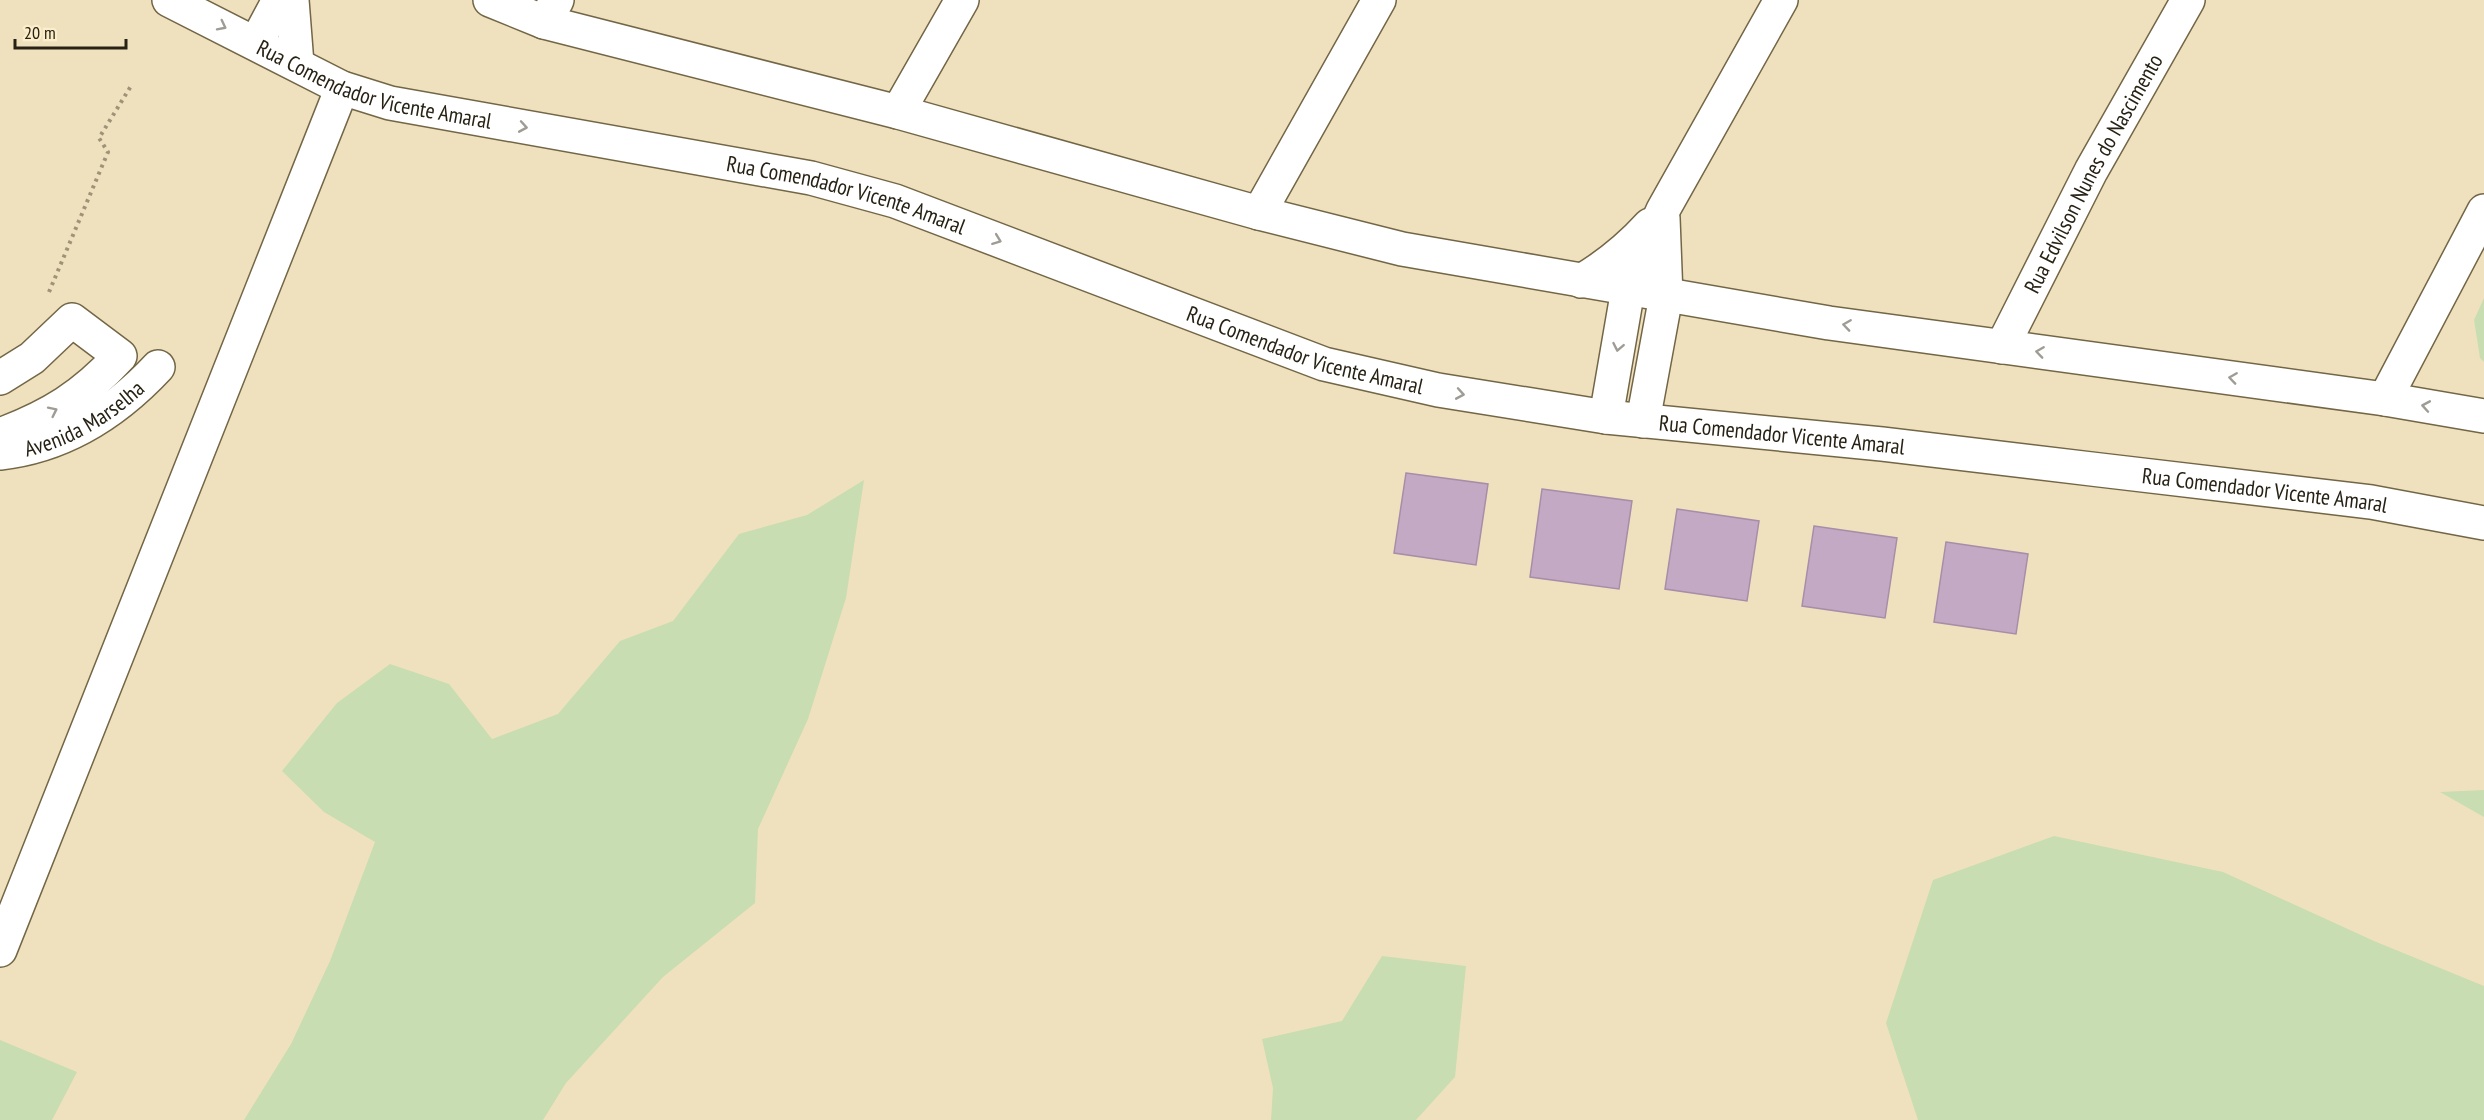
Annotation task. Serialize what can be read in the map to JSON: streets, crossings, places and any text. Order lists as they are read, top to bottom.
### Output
{
  "streets": {
    "main road": ["Rua Comendador Vicente Amaral", "Rua Edvilson Nunes do Nascimento", "Avenida Marselha"]
  },
  "scale_bar": "20 m"
}
